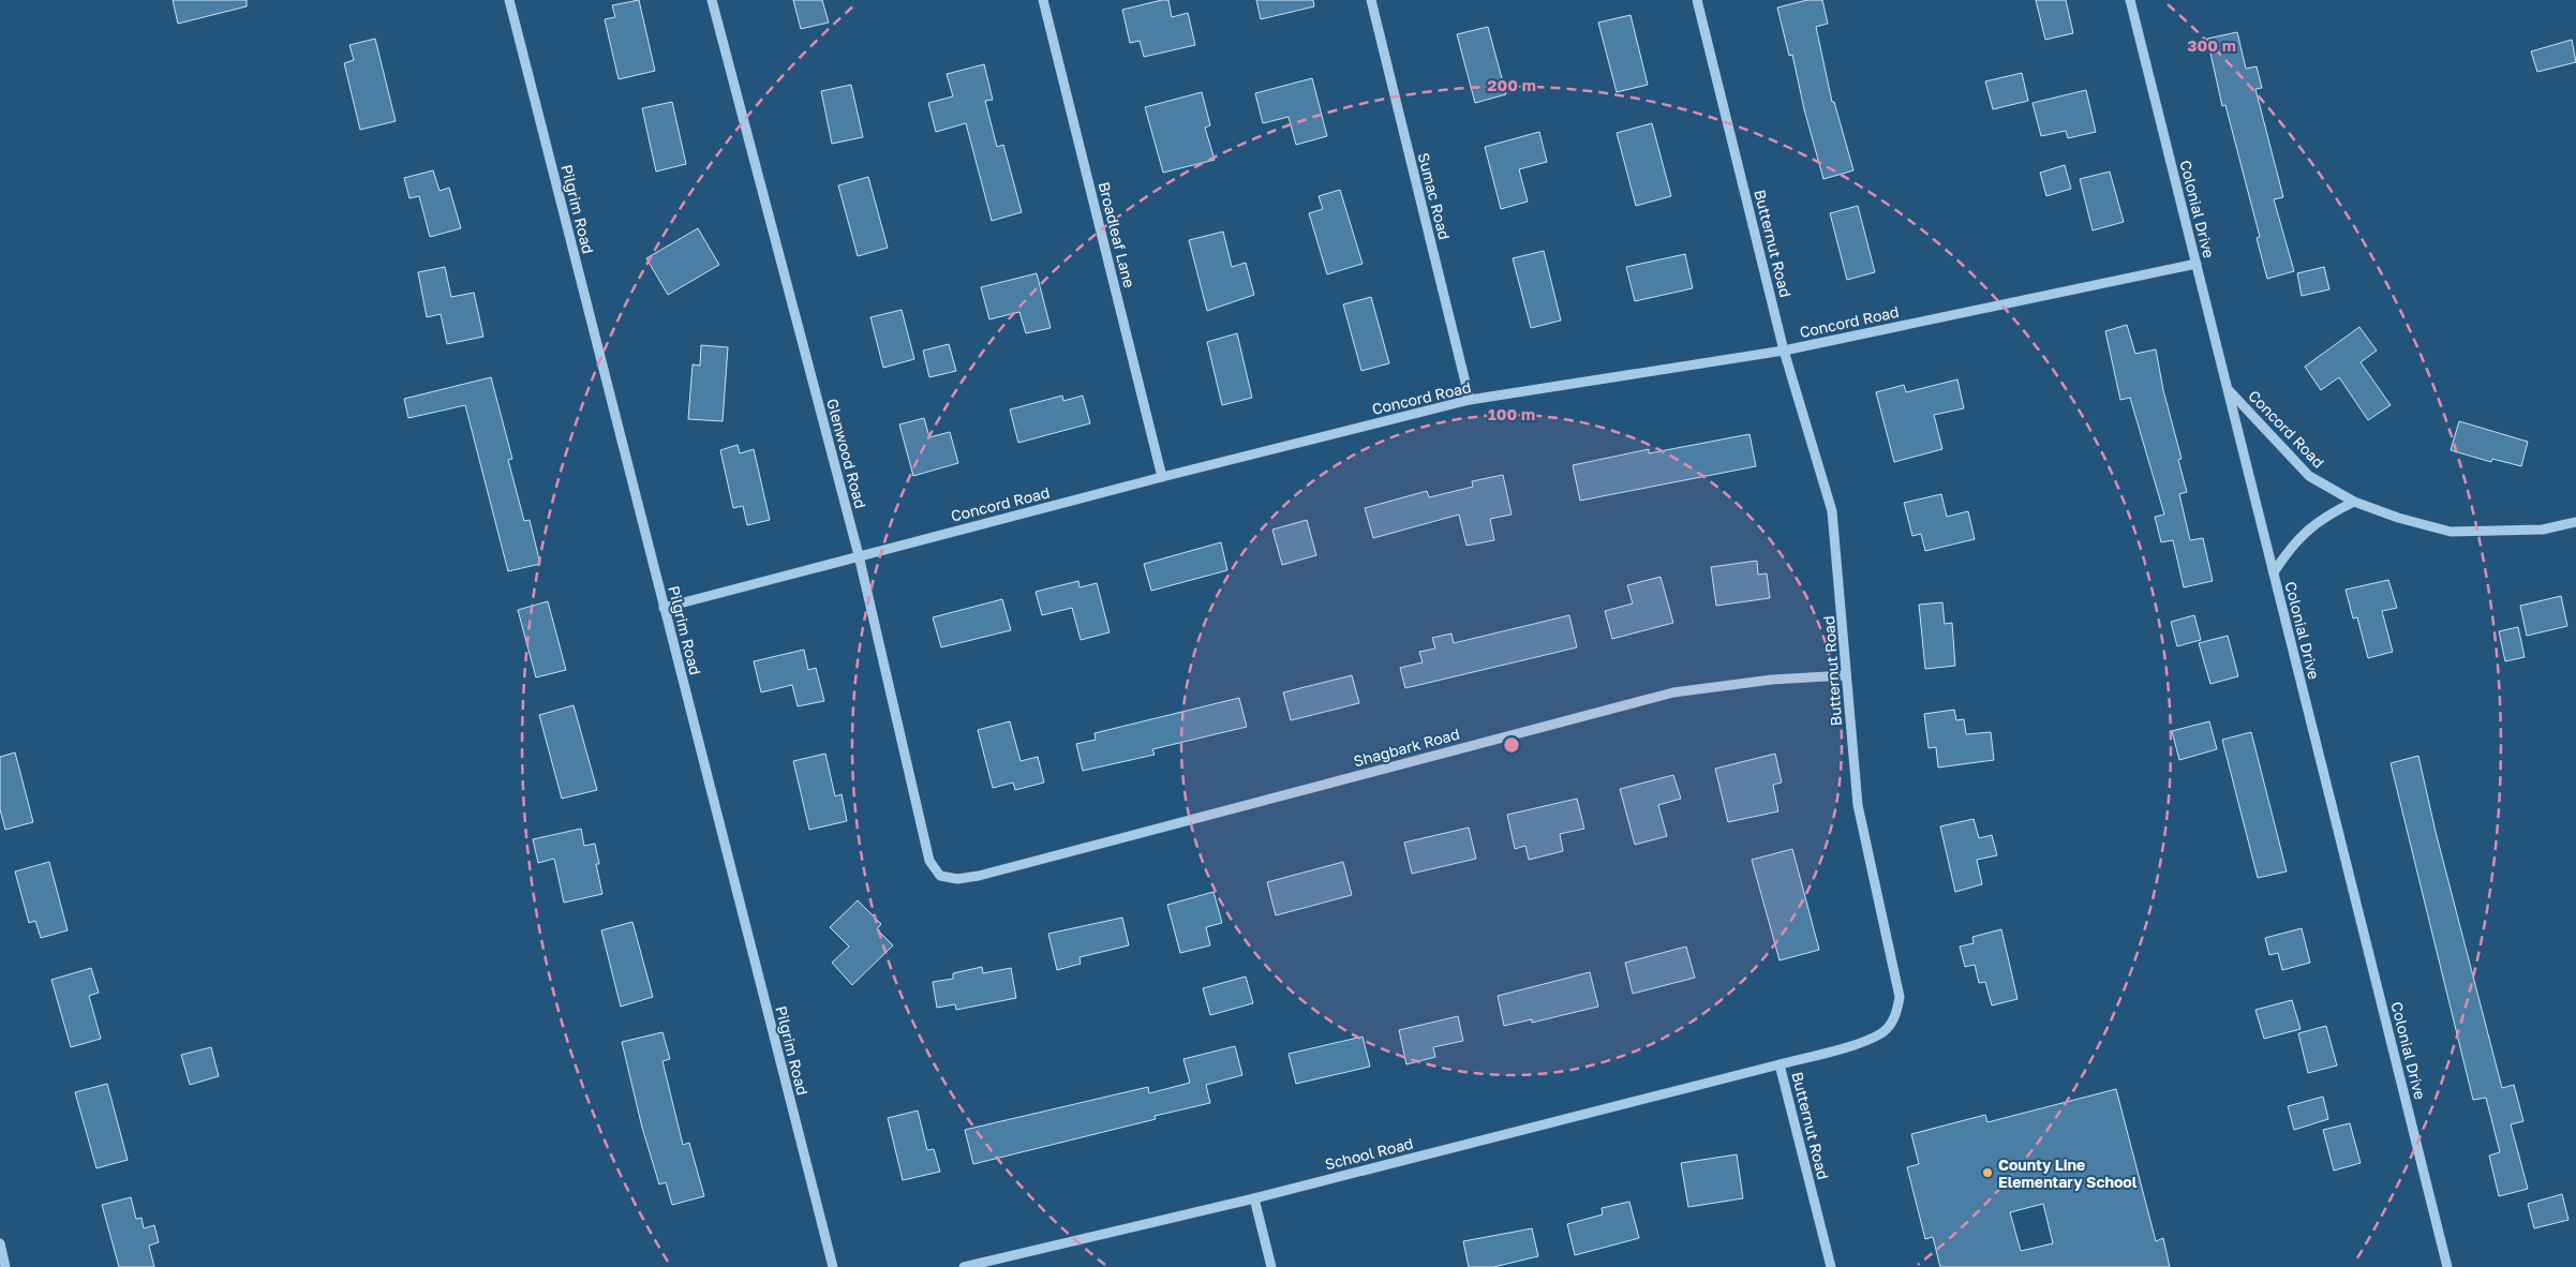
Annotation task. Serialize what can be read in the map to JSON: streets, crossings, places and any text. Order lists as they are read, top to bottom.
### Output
{
  "streets": {
    "street": [
      "Sumac Road",
      "Pilgrim Road",
      "Colonial Drive",
      "Broadleaf Lane",
      "Butternut Road",
      "Concord Road",
      "Glenwood Road",
      "Shagbark Road",
      "School Road"
    ]
  },
  "crossings": [
    ["Sumac Road", "Concord Road"],
    ["Pilgrim Road", "Concord Road"],
    ["Colonial Drive", "Concord Road"],
    ["Broadleaf Lane", "Concord Road"],
    ["Butternut Road", "Concord Road"],
    ["Butternut Road", "Shagbark Road"],
    ["Butternut Road", "School Road"],
    ["Concord Road", "Glenwood Road"],
    ["Glenwood Road", "Shagbark Road"]
  ],
  "places": ["County Line Elementary School"],
  "rings": ["300 m", "200 m", "100 m"]
}
